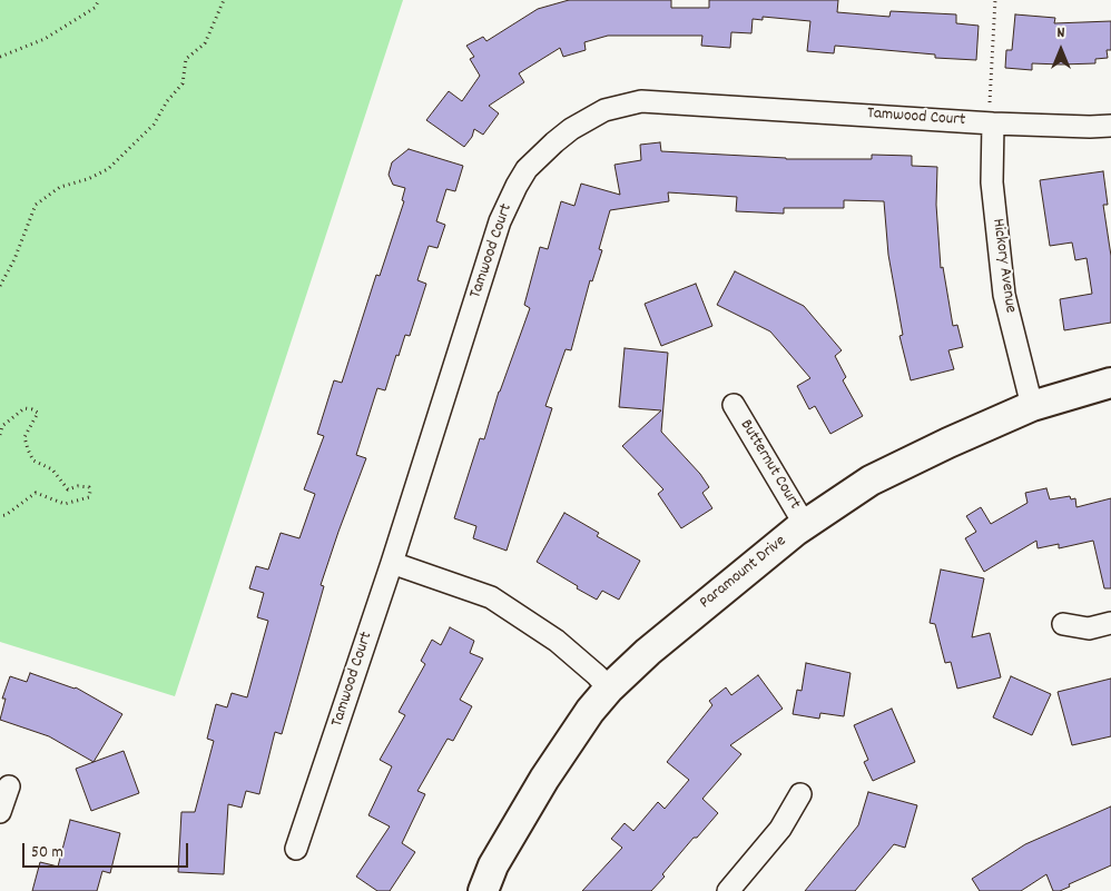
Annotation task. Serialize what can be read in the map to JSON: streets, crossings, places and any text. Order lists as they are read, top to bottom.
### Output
{
  "streets": {
    "street": [
      "Tamwood Court",
      "Hickory Avenue",
      "Butternut Court",
      "Paramount Drive"
    ]
  },
  "crossings": [
    ["Tamwood Court", "Hickory Avenue"],
    ["Hickory Avenue", "Paramount Drive"],
    ["Butternut Court", "Paramount Drive"]
  ],
  "scale_bar": "50 m",
  "north": "top"
}
